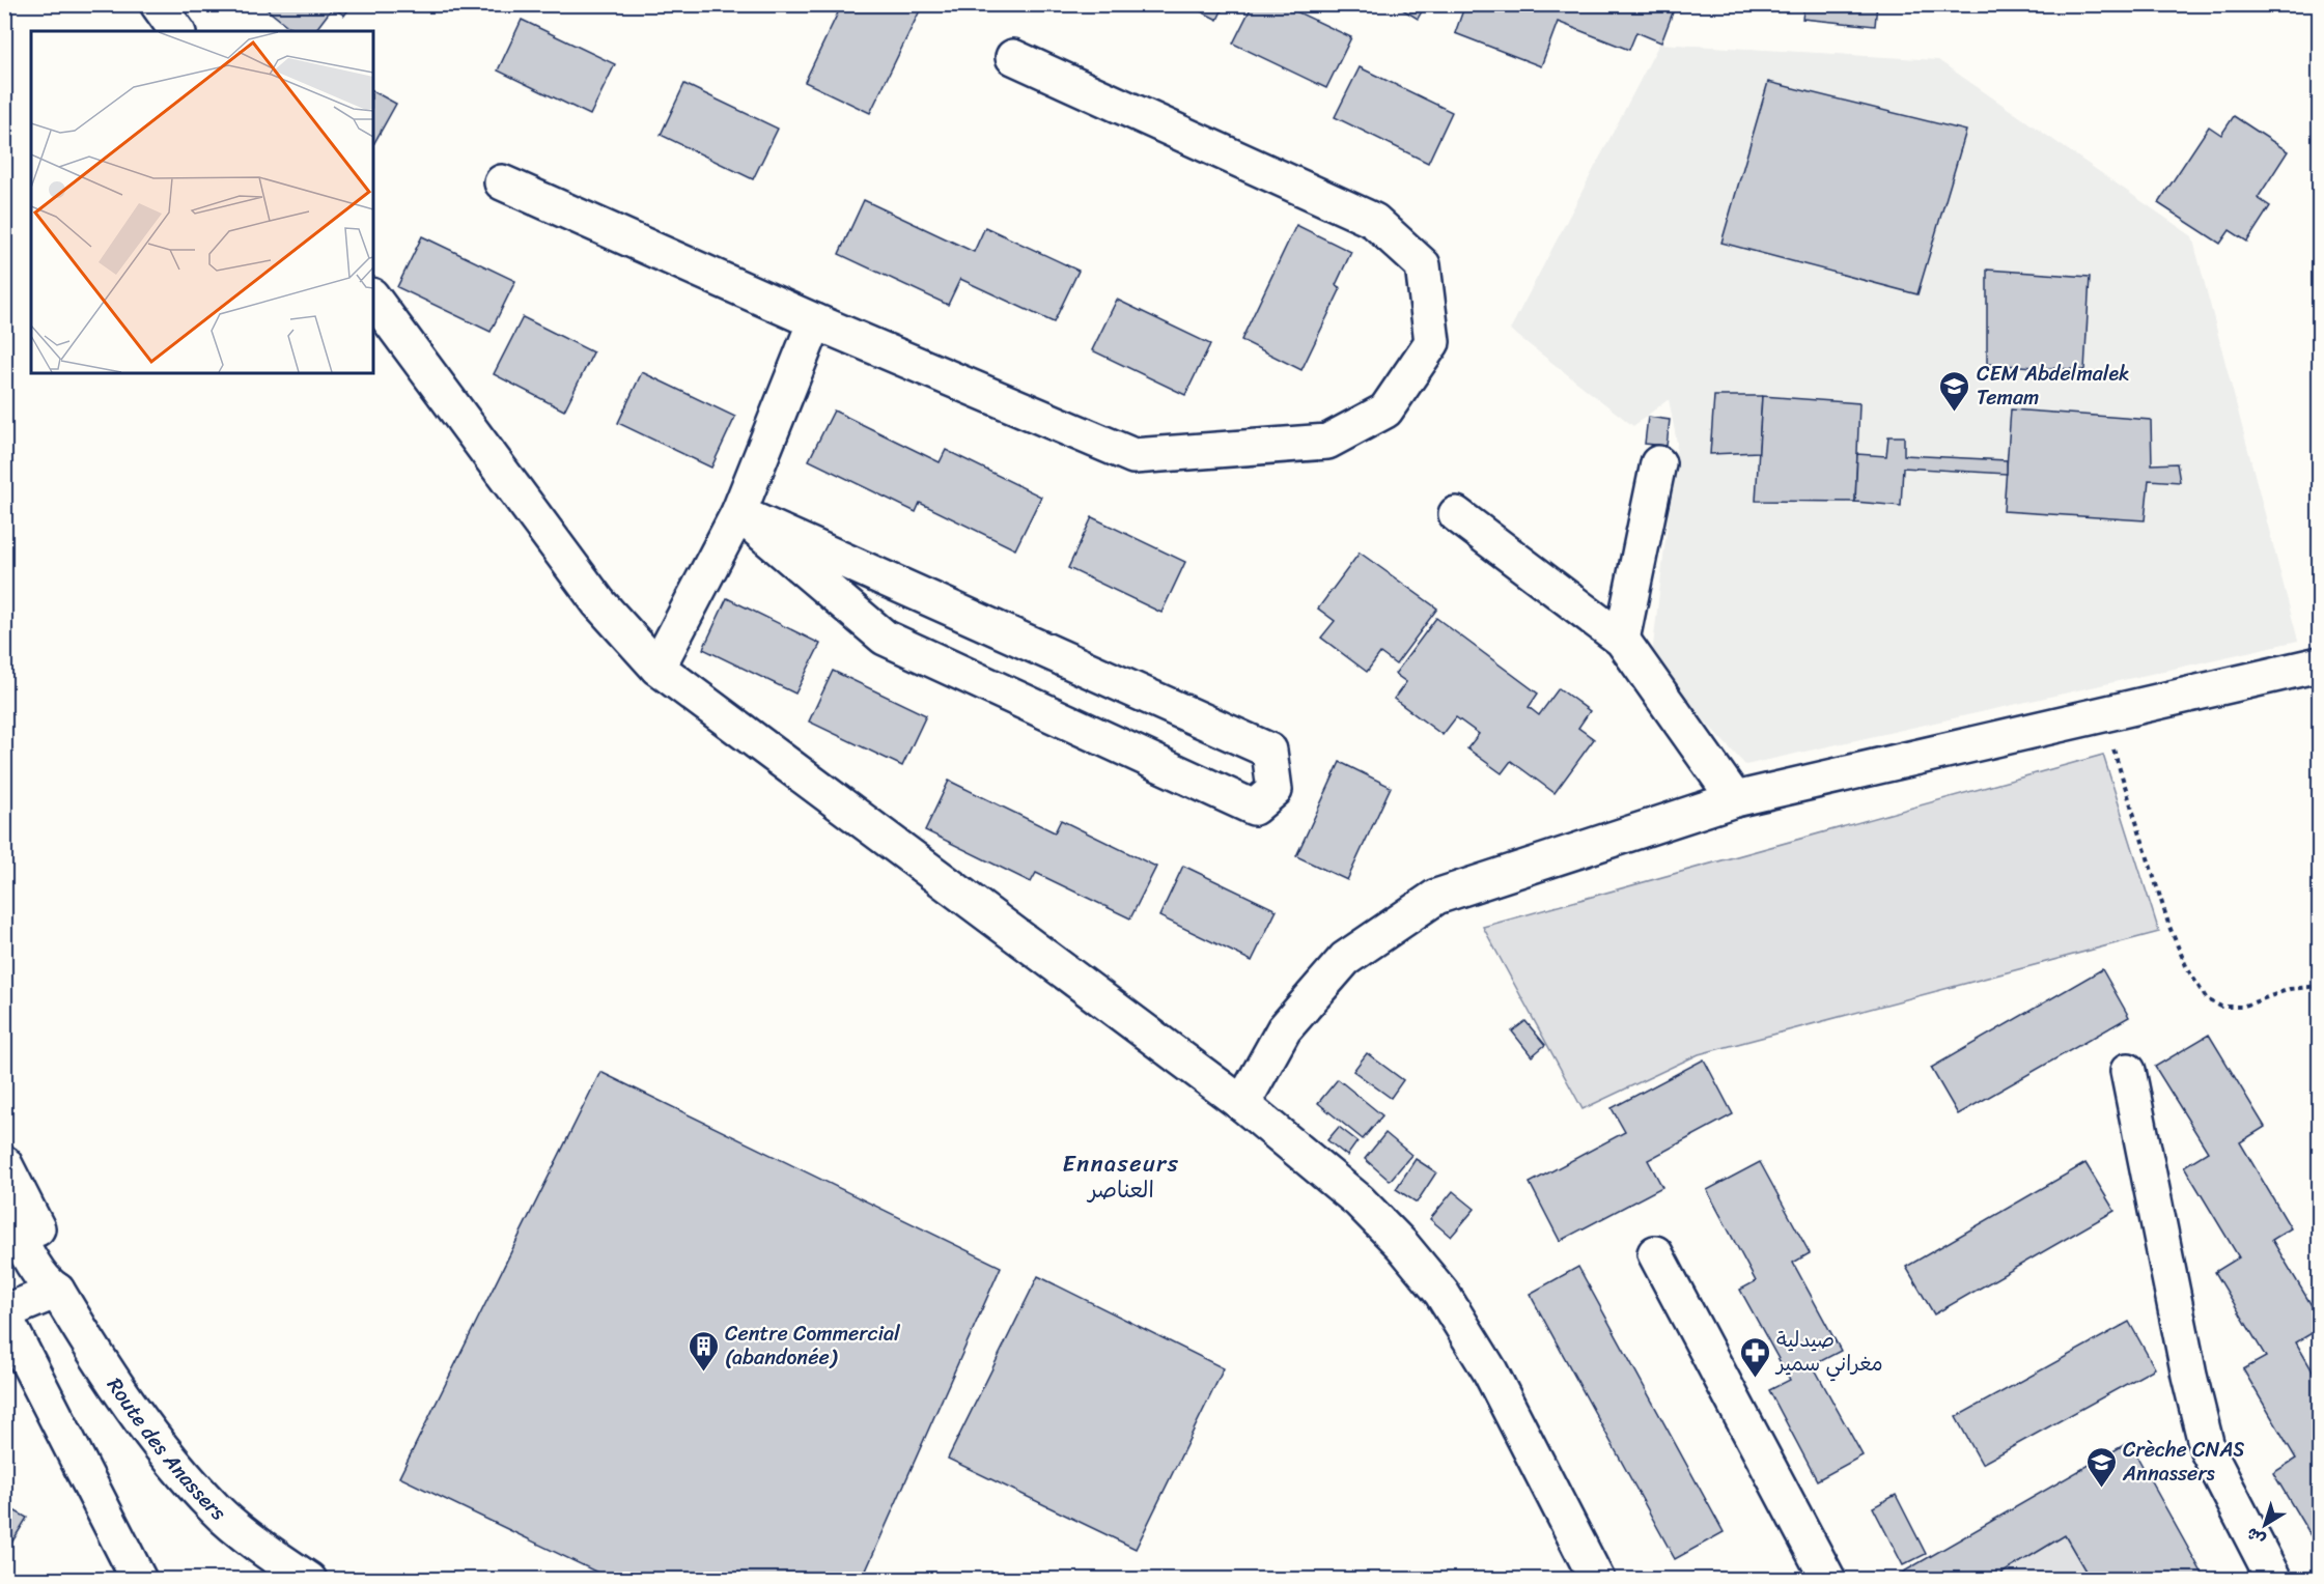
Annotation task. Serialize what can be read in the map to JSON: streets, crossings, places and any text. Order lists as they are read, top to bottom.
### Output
{
  "streets": {
    "street": ["Route des Anassers"]
  },
  "districts": ["Ennaseurs العناصر"],
  "places": {
    "school or university": ["CEM Abdelmalek Temam", "Crèche CNAS Annassers"],
    "building": ["Centre Commercial (abandonée)"],
    "pharmacy": ["صيدلية مغراني سمير"]
  },
  "north": "bottom left"
}
